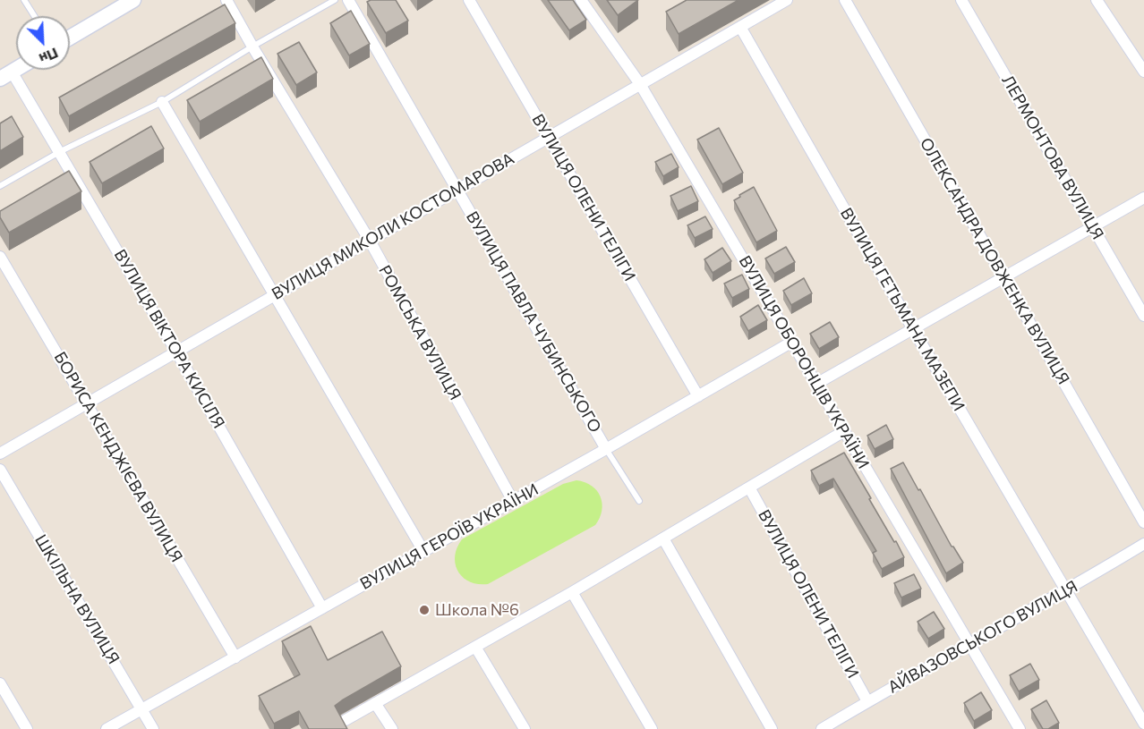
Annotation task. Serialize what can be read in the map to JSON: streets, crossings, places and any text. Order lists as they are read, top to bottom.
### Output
{
  "streets": {
    "street": [
      "ЛЕРМОНТОВА ВУЛИЦЯ",
      "ВУЛИЦЯ ОЛЕНИ ТЕЛІГИ",
      "ВУЛИЦЯ МИКОЛИ КОСТОМАРОВА",
      "ОЛЕКСАНДРА ДОВЖЕНКА ВУЛИЦЯ",
      "ВУЛИЦЯ ГЕТЬМАНА МАЗЕПИ",
      "ВУЛИЦЯ ПАВЛА ЧУБИНСЬКОГО",
      "РОМСЬКА ВУЛИЦЯ",
      "ВУЛИЦЯ ВІКТОРА КИСІЛЯ",
      "ВУЛИЦЯ ОБОРОНЦІВ УКРАЇНИ",
      "БОРИСА КЕНДЖІЄВА ВУЛИЦЯ",
      "ВУЛИЦЯ ГЕРОЇВ УКРАЇНИ",
      "ШКІЛЬНА ВУЛИЦЯ",
      "АЙВАЗОВСЬКОГО ВУЛИЦЯ"
    ]
  },
  "crossings": [
    ["ВУЛИЦЯ ОЛЕНИ ТЕЛІГИ", "ВУЛИЦЯ МИКОЛИ КОСТОМАРОВА"],
    ["ВУЛИЦЯ ОЛЕНИ ТЕЛІГИ", "ВУЛИЦЯ ГЕРОЇВ УКРАЇНИ"],
    ["ВУЛИЦЯ ОЛЕНИ ТЕЛІГИ", "АЙВАЗОВСЬКОГО ВУЛИЦЯ"],
    ["ВУЛИЦЯ МИКОЛИ КОСТОМАРОВА", "ВУЛИЦЯ ГЕТЬМАНА МАЗЕПИ"],
    ["ВУЛИЦЯ МИКОЛИ КОСТОМАРОВА", "ВУЛИЦЯ ПАВЛА ЧУБИНСЬКОГО"],
    ["ВУЛИЦЯ МИКОЛИ КОСТОМАРОВА", "РОМСЬКА ВУЛИЦЯ"],
    ["ВУЛИЦЯ МИКОЛИ КОСТОМАРОВА", "ВУЛИЦЯ ВІКТОРА КИСІЛЯ"],
    ["ВУЛИЦЯ МИКОЛИ КОСТОМАРОВА", "ВУЛИЦЯ ОБОРОНЦІВ УКРАЇНИ"],
    ["ВУЛИЦЯ МИКОЛИ КОСТОМАРОВА", "БОРИСА КЕНДЖІЄВА ВУЛИЦЯ"],
    ["ВУЛИЦЯ ГЕТЬМАНА МАЗЕПИ", "АЙВАЗОВСЬКОГО ВУЛИЦЯ"],
    ["ВУЛИЦЯ ПАВЛА ЧУБИНСЬКОГО", "ВУЛИЦЯ ГЕРОЇВ УКРАЇНИ"],
    ["РОМСЬКА ВУЛИЦЯ", "ВУЛИЦЯ ГЕРОЇВ УКРАЇНИ"],
    ["ВУЛИЦЯ ВІКТОРА КИСІЛЯ", "ВУЛИЦЯ ГЕРОЇВ УКРАЇНИ"],
    ["ВУЛИЦЯ ОБОРОНЦІВ УКРАЇНИ", "ВУЛИЦЯ ГЕРОЇВ УКРАЇНИ"],
    ["ВУЛИЦЯ ОБОРОНЦІВ УКРАЇНИ", "АЙВАЗОВСЬКОГО ВУЛИЦЯ"],
    ["БОРИСА КЕНДЖІЄВА ВУЛИЦЯ", "ВУЛИЦЯ ГЕРОЇВ УКРАЇНИ"],
    ["ВУЛИЦЯ ГЕРОЇВ УКРАЇНИ", "ШКІЛЬНА ВУЛИЦЯ"]
  ],
  "places": ["Школа №6"],
  "north": "bottom right"
}
